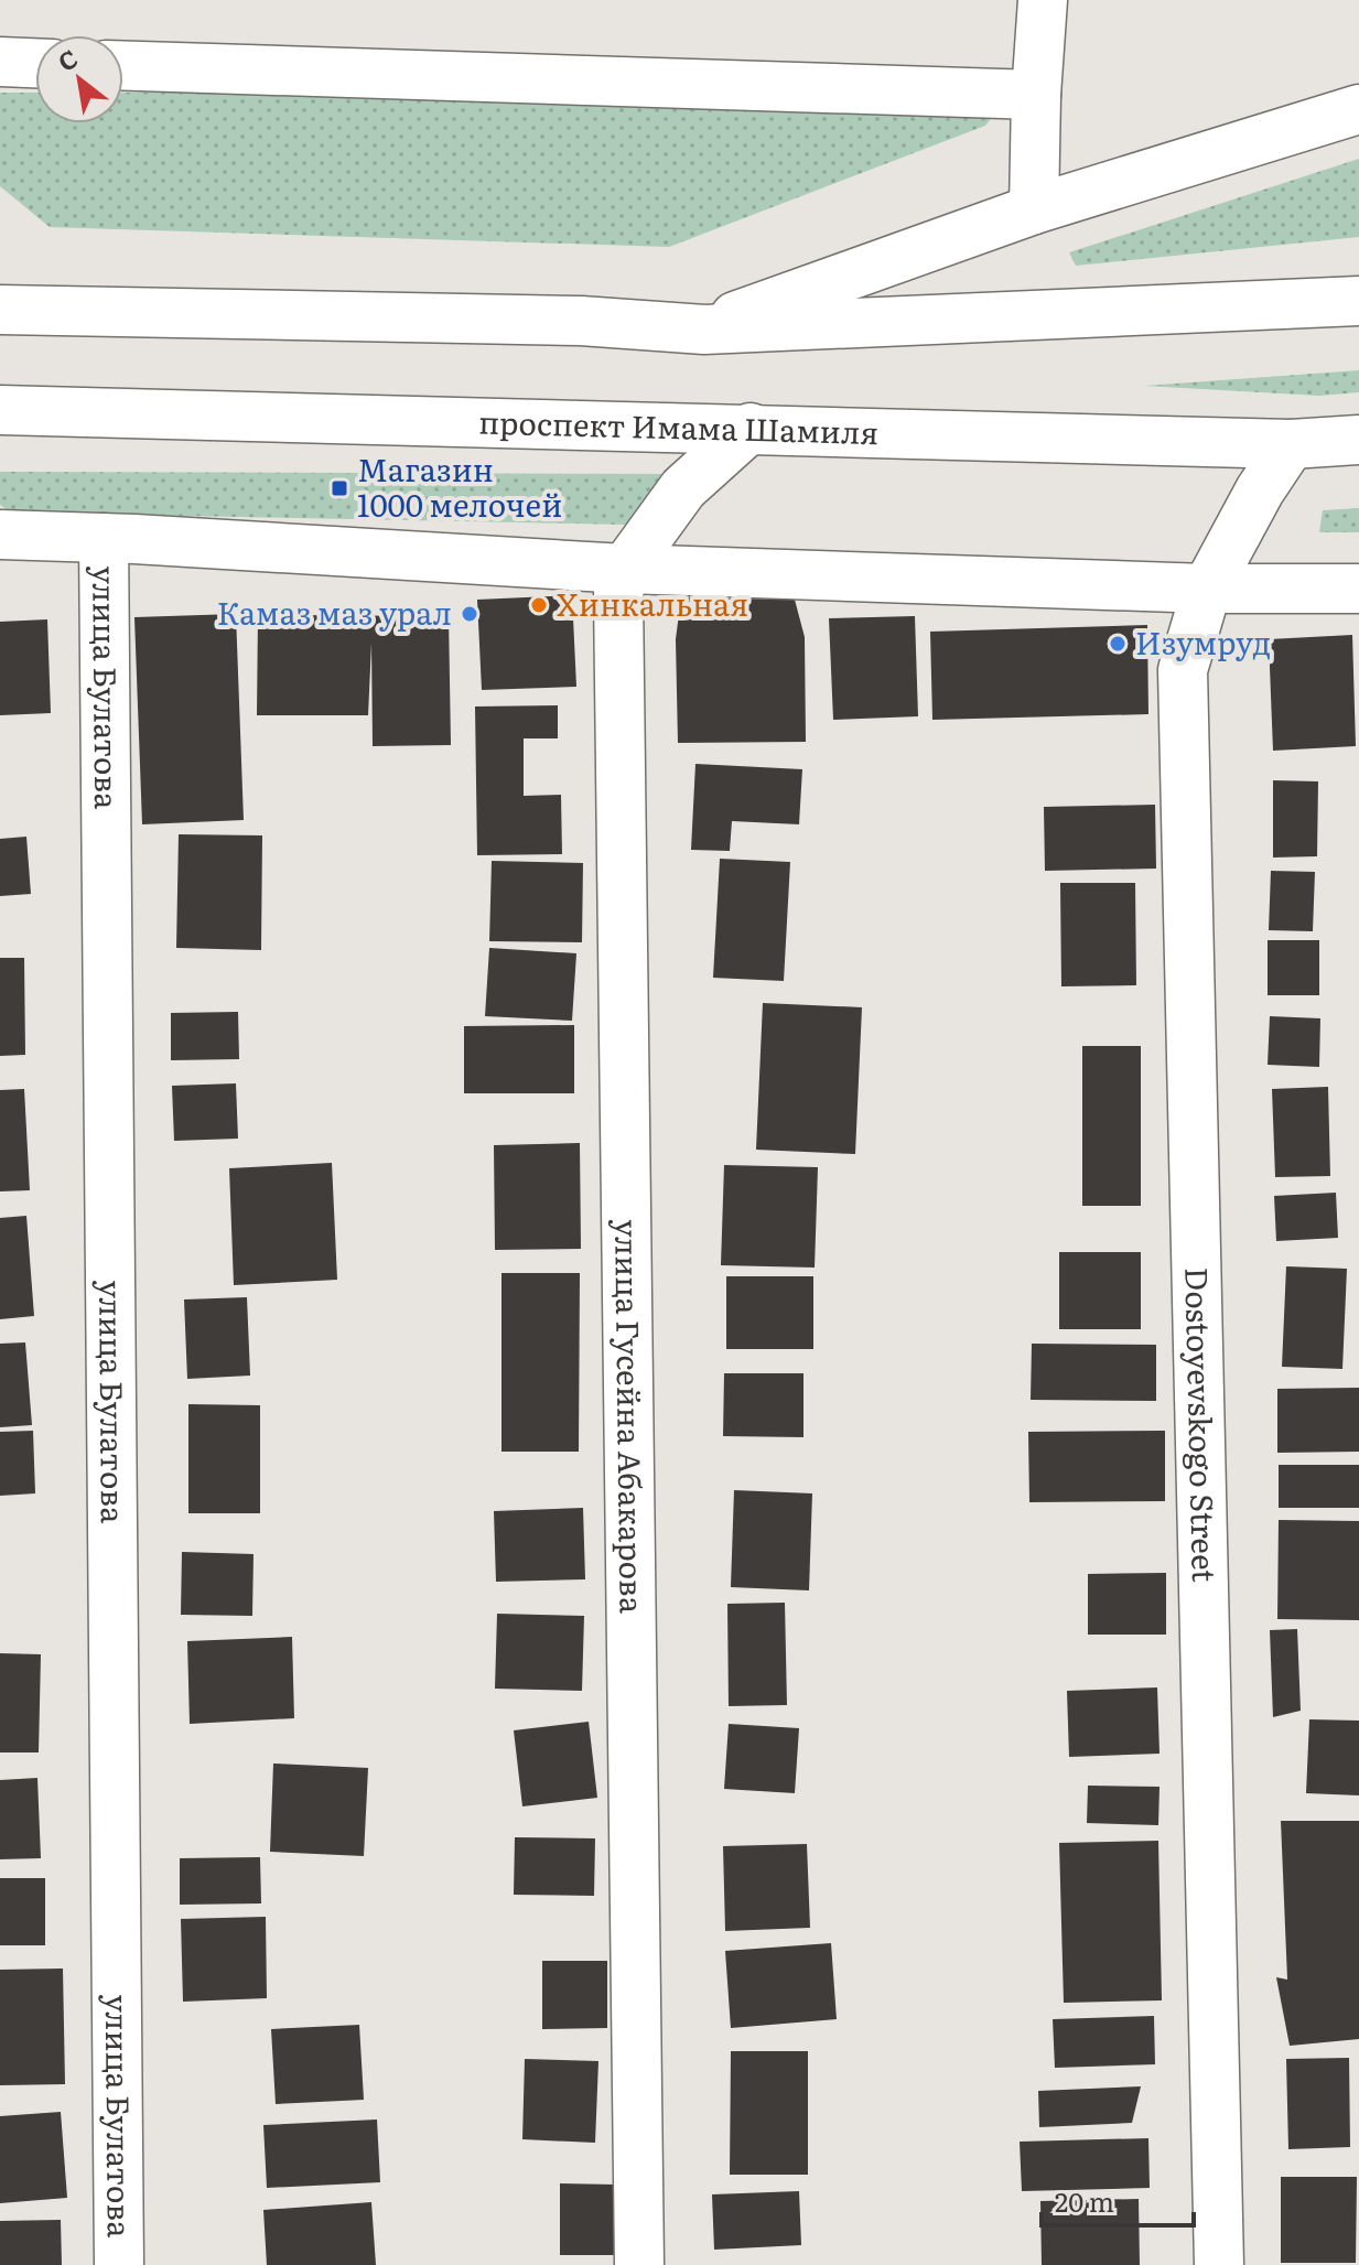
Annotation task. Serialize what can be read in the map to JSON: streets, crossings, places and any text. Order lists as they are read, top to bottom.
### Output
{
  "streets": {
    "main road": [
      "проспект Имама Шамиля",
      "улица Булатова",
      "улица Гусейна Абакарова",
      "Dostoyevskogo Street"
    ]
  },
  "crossings": [
    ["проспект Имама Шамиля", "Dostoyevskogo Street"]
  ],
  "places": {
    "transit": ["Магазин 1000 мелочей"],
    "other": ["Хинкальная", "Камаз маз урал", "Изумруд"]
  },
  "scale_bar": "20 m",
  "north": "top left"
}
